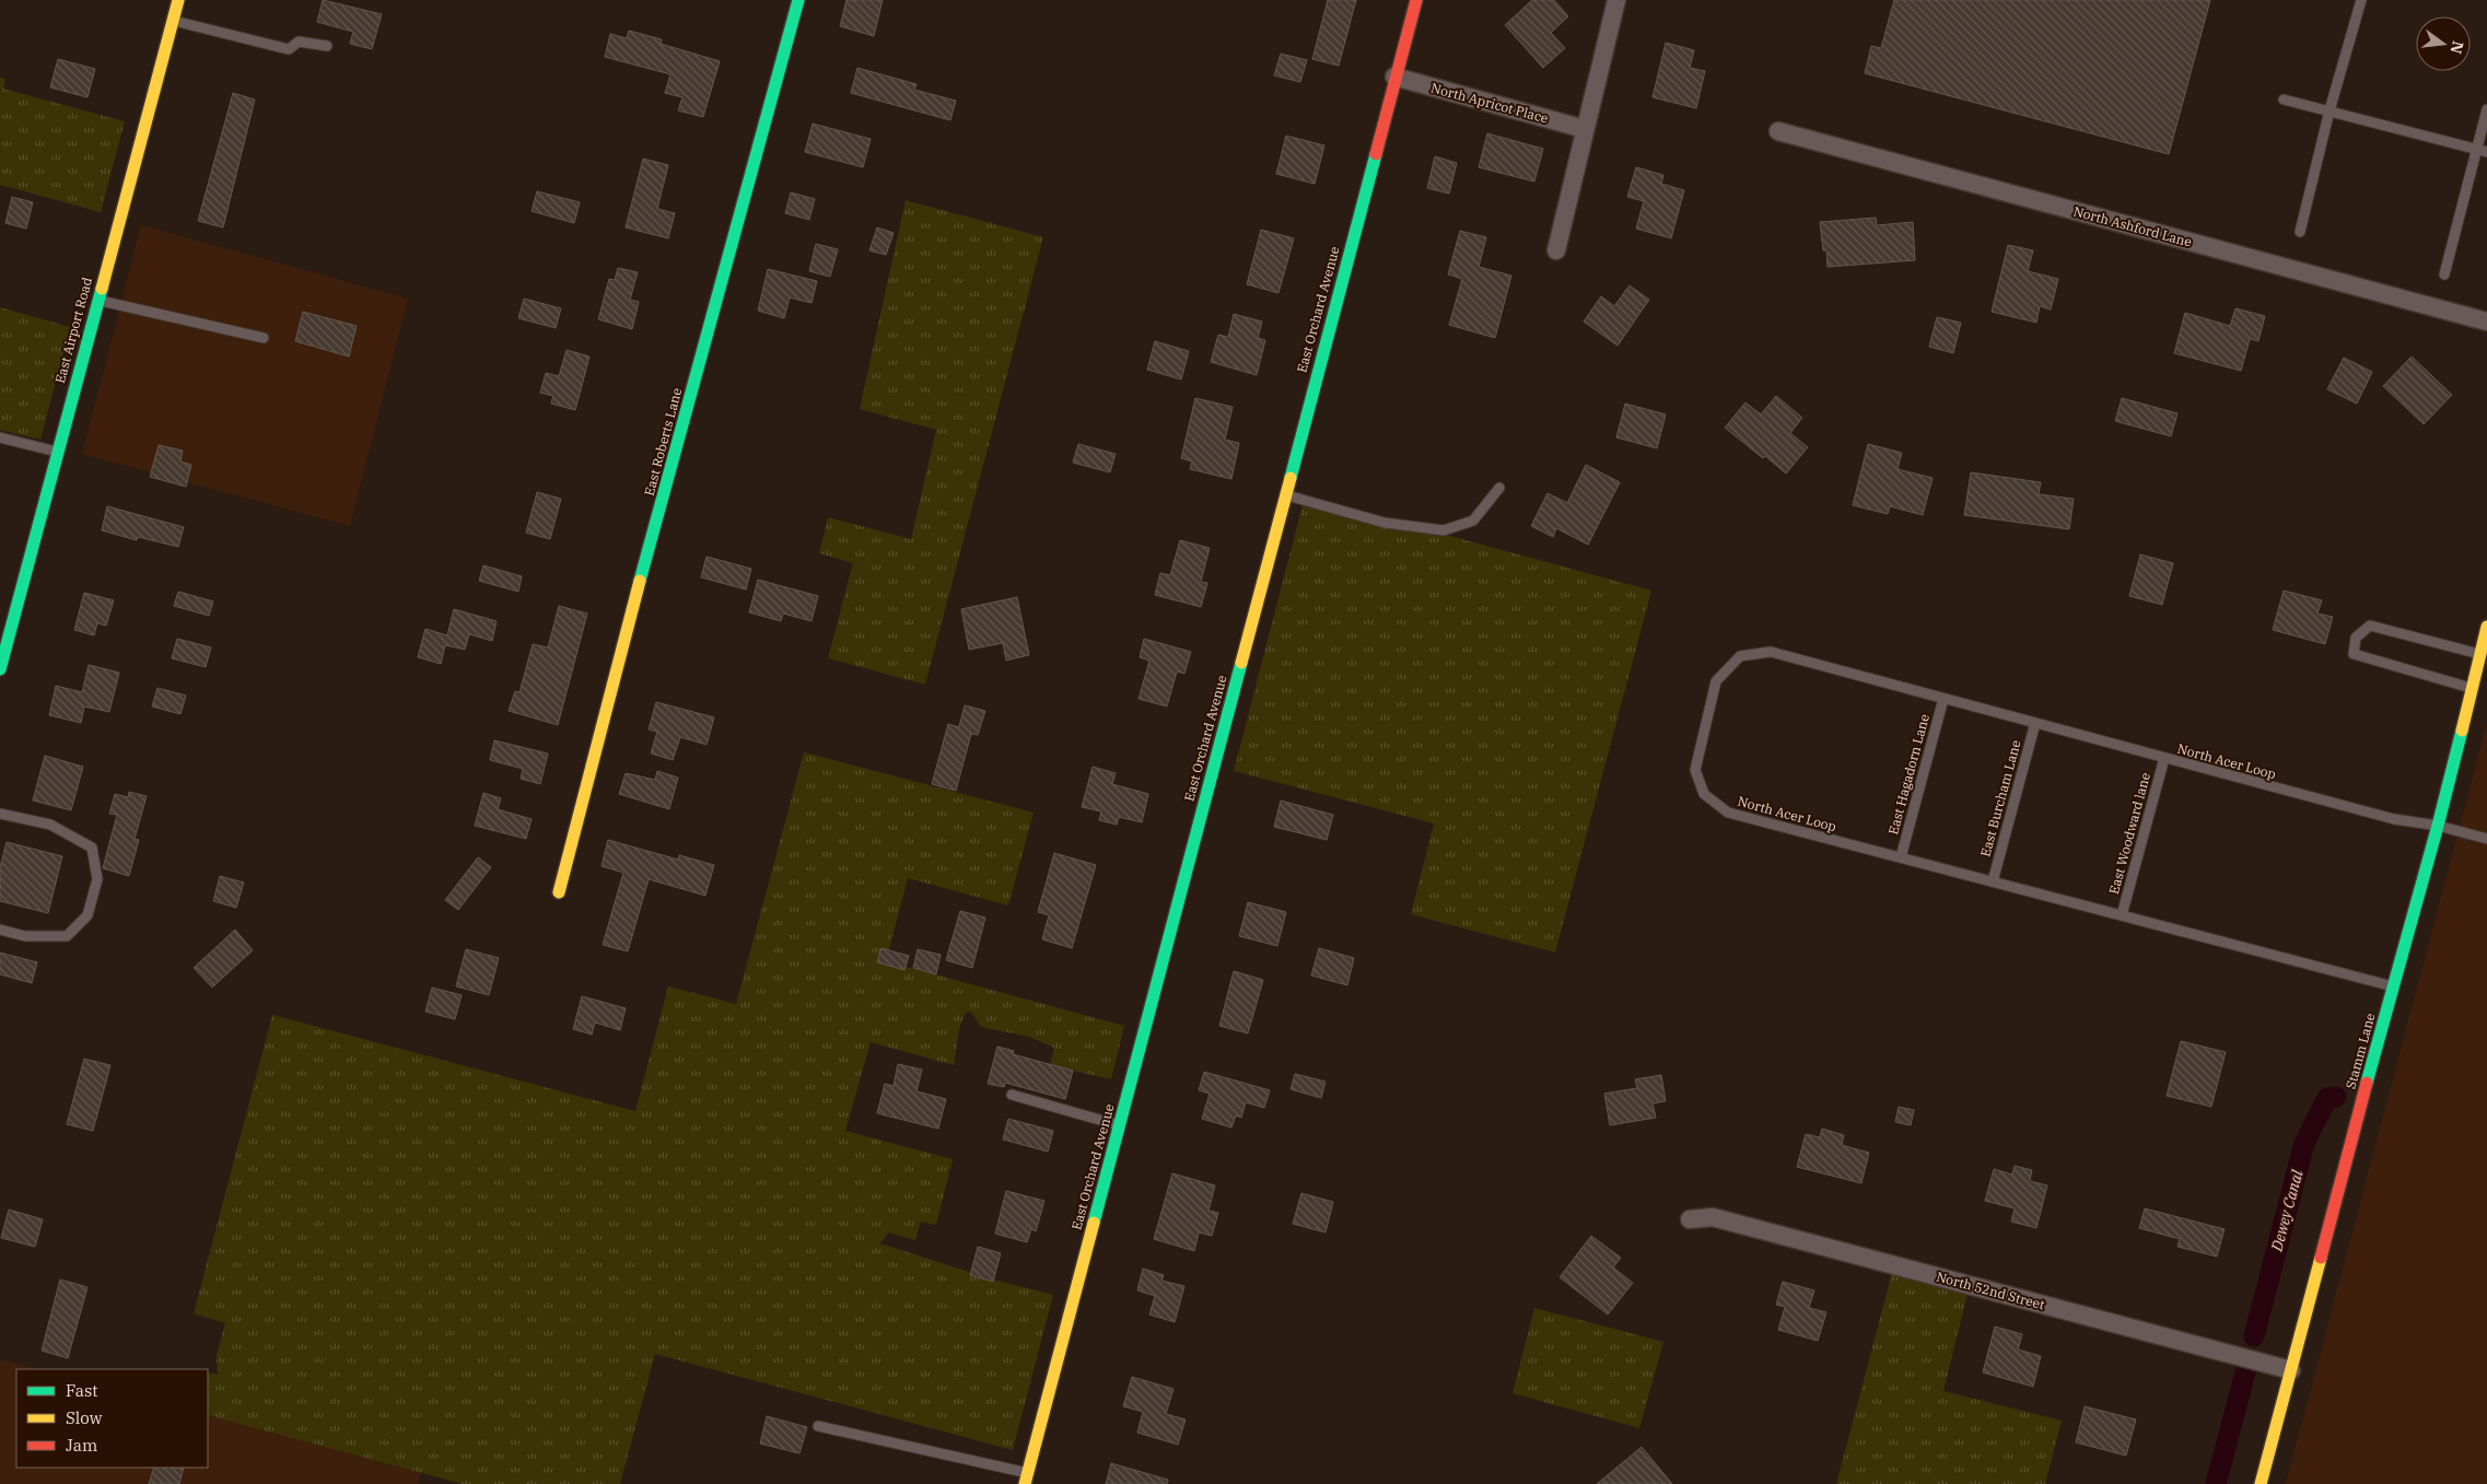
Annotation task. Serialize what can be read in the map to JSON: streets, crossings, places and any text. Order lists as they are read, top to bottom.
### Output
{
  "streets": {
    "street": [
      "North Apricot Place",
      "North Ashford Lane",
      "East Orchard Avenue",
      "East Airport Road",
      "East Roberts Lane",
      "Stamm Lane",
      "North 52nd Street"
    ],
    "lane": [
      "North Acer Loop",
      "East Hagadorn Lane",
      "East Burcham Lane",
      "East Woodward lane"
    ]
  },
  "crossings": [
    ["North Apricot Place", "East Orchard Avenue"],
    ["North Acer Loop", "East Hagadorn Lane"],
    ["North Acer Loop", "East Burcham Lane"],
    ["North Acer Loop", "East Woodward lane"],
    ["North Acer Loop", "Stamm Lane"],
    ["Stamm Lane", "North 52nd Street"]
  ],
  "water": ["Dewey Canal"],
  "legend": ["Fast", "Slow", "Jam"],
  "north": "right"
}
